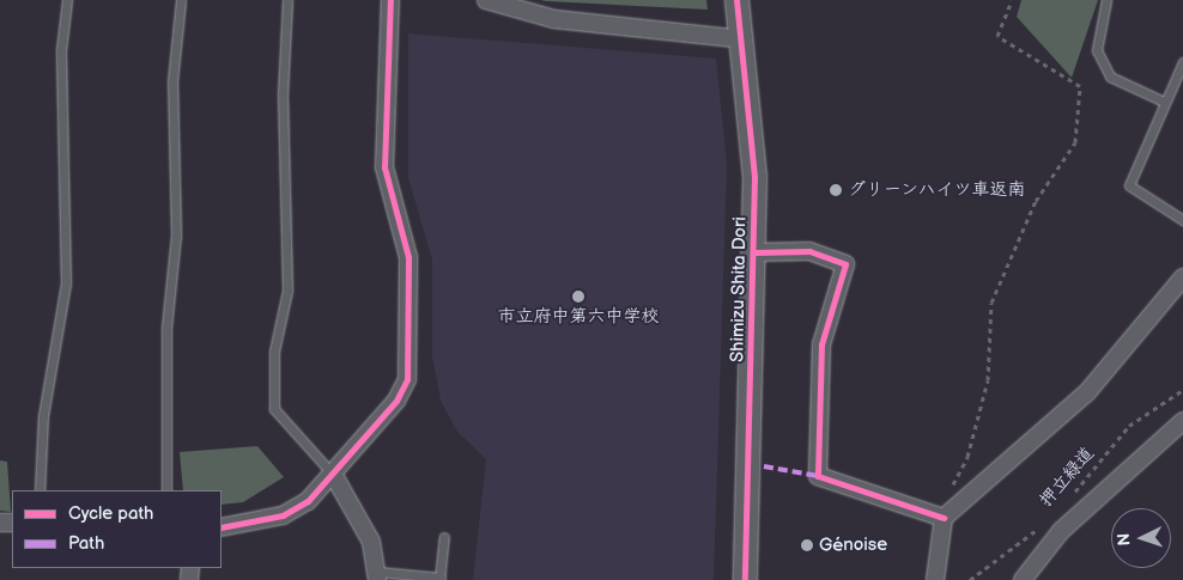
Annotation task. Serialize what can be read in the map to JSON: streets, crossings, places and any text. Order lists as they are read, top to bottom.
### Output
{
  "streets": {
    "street": ["Shimizu Shita Dori"],
    "path": ["押立緑道"]
  },
  "places": ["グリーンハイツ車返南", "市立府中第六中学校", "Génoise"],
  "legend": ["Cycle path", "Path"],
  "north": "left"
}
